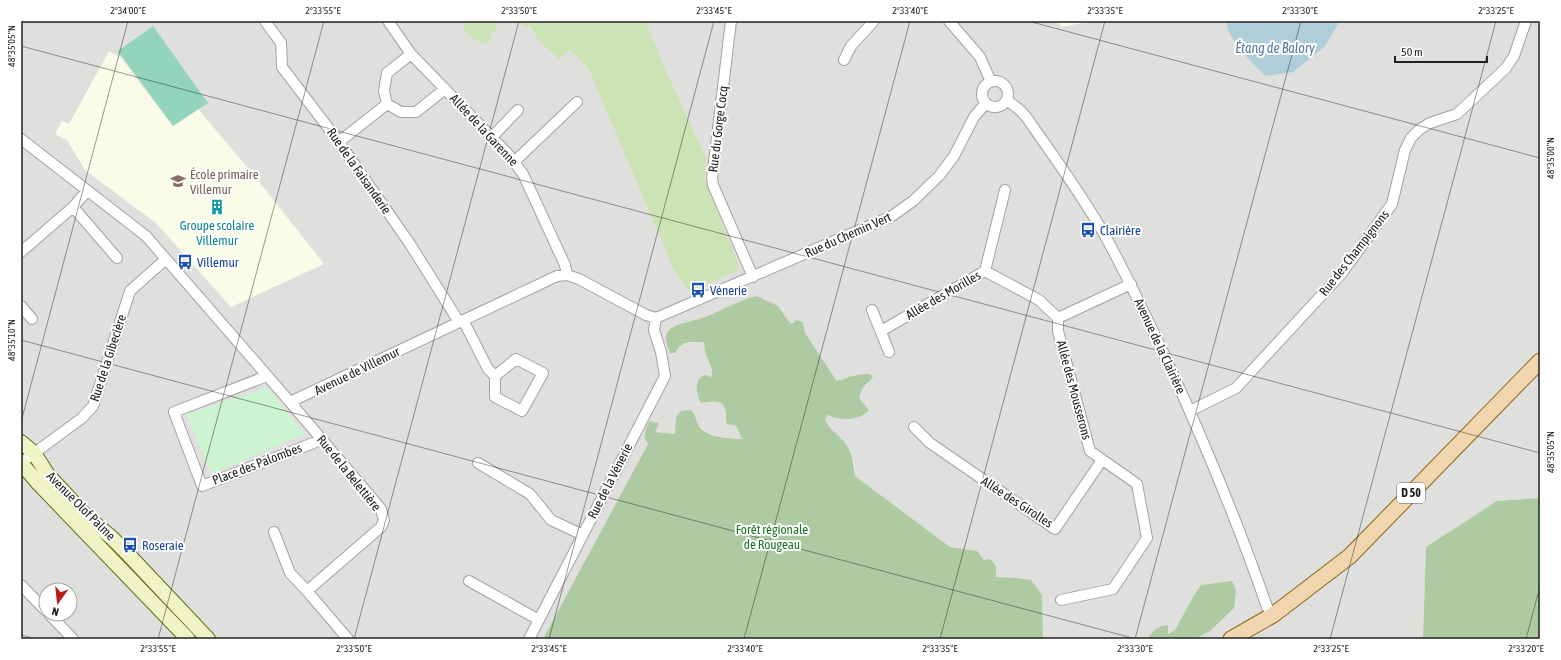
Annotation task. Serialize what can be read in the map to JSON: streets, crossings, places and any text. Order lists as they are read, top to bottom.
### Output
{
  "streets": {
    "main road": ["D 50", "Avenue Olof Palme"],
    "street": [
      "Rue du Gorge Cocq",
      "Allée de la Garenne",
      "Rue de la Faisanderie",
      "Rue du Chemin Vert",
      "Rue des Champignons",
      "Allée des Morilles",
      "Avenue de la Clairière",
      "Rue de la Gibecière",
      "Avenue de Villemur",
      "Allée des Mousserons",
      "Place des Palombes",
      "Rue de la Belettière",
      "Rue de la Vénerie",
      "Allée des Girolles"
    ]
  },
  "crossings": [
    ["Rue du Gorge Cocq", "Rue du Chemin Vert"],
    ["Allée de la Garenne", "Avenue de Villemur"],
    ["Rue de la Faisanderie", "Avenue de Villemur"],
    ["Rue du Chemin Vert", "Avenue de la Clairière"],
    ["Rue du Chemin Vert", "Rue de la Vénerie"],
    ["Rue des Champignons", "Avenue de la Clairière"],
    ["Allée des Morilles", "Allée des Mousserons"],
    ["Avenue de la Clairière", "D 50"],
    ["Rue de la Gibecière", "Avenue Olof Palme"],
    ["Avenue de Villemur", "Rue de la Belettière"],
    ["Allée des Mousserons", "Allée des Girolles"],
    ["Place des Palombes", "Rue de la Belettière"]
  ],
  "water": ["Étang de Balory"],
  "parks": ["Forêt régionale de Rougeau"],
  "places": {
    "school or university": ["École primaire Villemur"],
    "building": ["Groupe scolaire Villemur"],
    "bus stop": [
      "Clairière",
      "Villemur",
      "Vénerie",
      "Roseraie"
    ]
  },
  "scale_bar": "50 m",
  "north": "bottom",
  "coordinates": [
    "2°34'00\"E",
    "2°33'55\"E",
    "2°33'50\"E",
    "2°33'45\"E",
    "2°33'40\"E",
    "2°33'35\"E",
    "2°33'30\"E",
    "2°33'25\"E",
    "48°35'05\"N",
    "48°35'00\"N",
    "48°35'10\"N",
    "2°33'20\"E"
  ]
}
